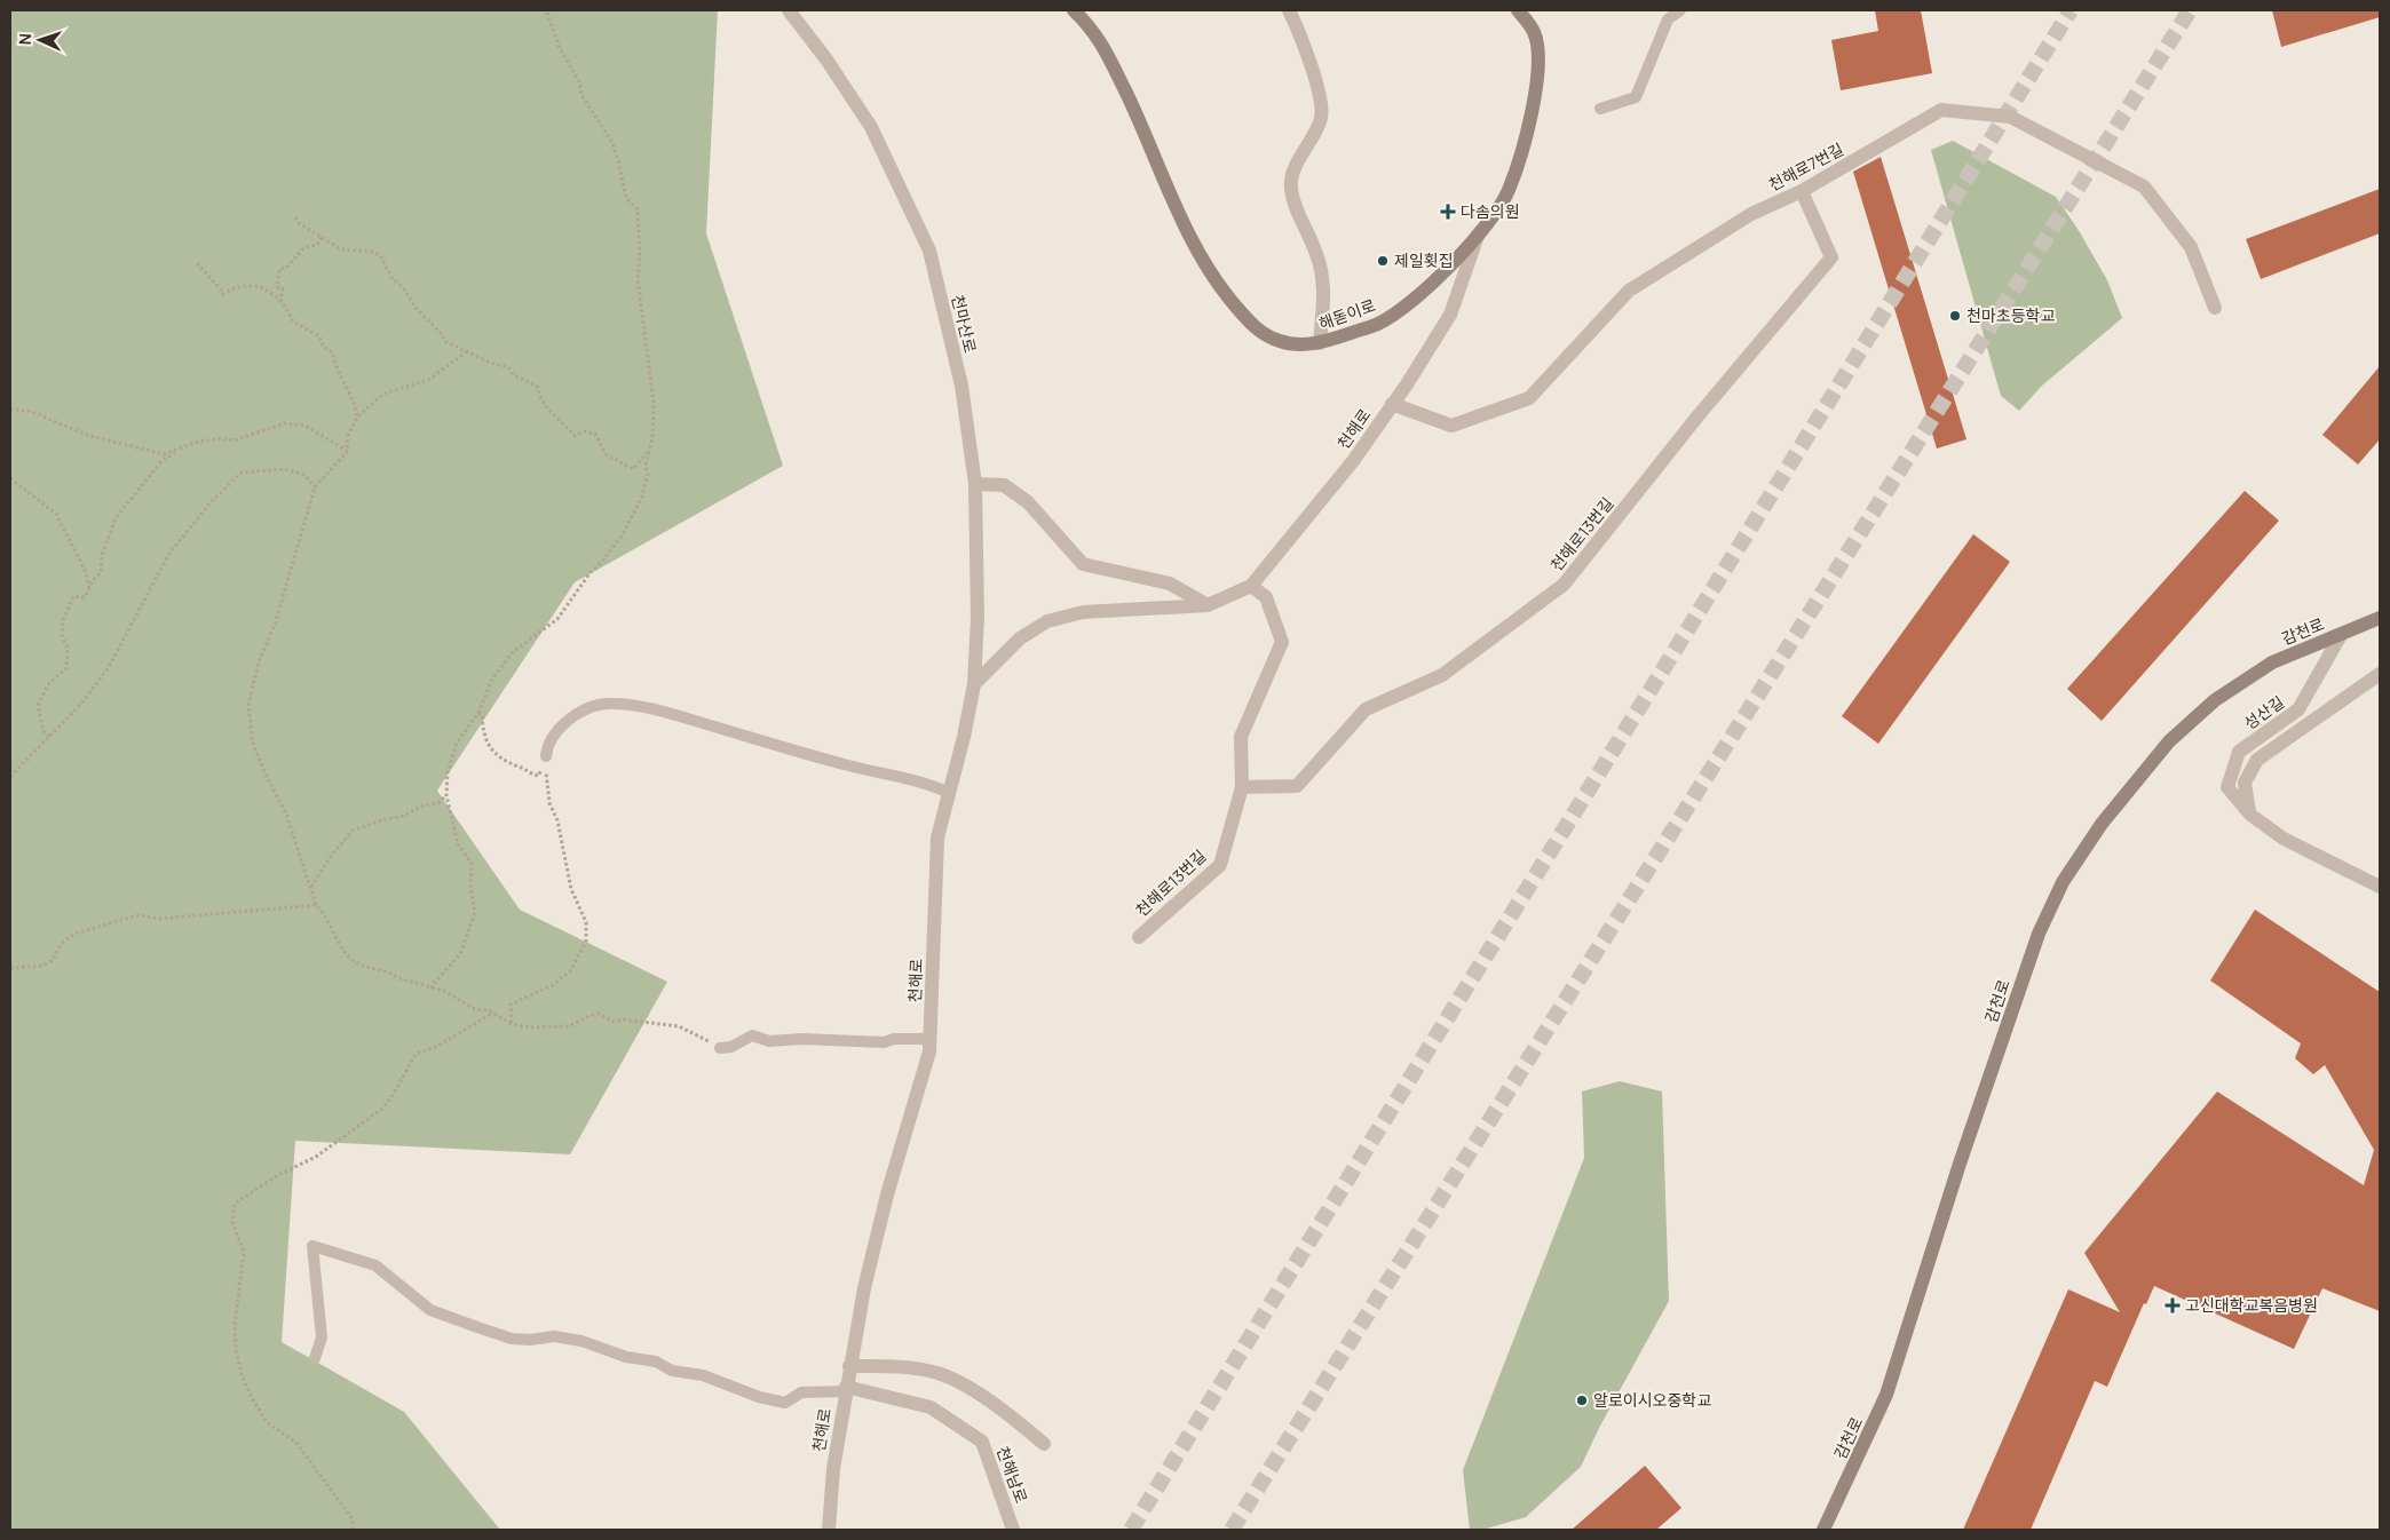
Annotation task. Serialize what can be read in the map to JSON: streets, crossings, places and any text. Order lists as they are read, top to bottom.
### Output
{
  "streets": {
    "main road": ["해돋이로", "감천로"],
    "street": [
      "천해로7번길",
      "천마산로",
      "천해로",
      "천해로13번길",
      "성산길",
      "천해남로"
    ]
  },
  "crossings": [
    ["천해로7번길", "천해로"],
    ["천해로7번길", "천해로13번길"],
    ["해돋이로", "천해로"],
    ["천마산로", "천해로"],
    ["천해로", "천해로13번길"],
    ["천해로", "천해남로"],
    ["감천로", "성산길"]
  ],
  "places": {
    "health": ["다솜의원", "고신대학교복음병원"],
    "other": ["제일횟집", "천마초등학교", "알로이시오중학교"]
  },
  "north": "left"
}
